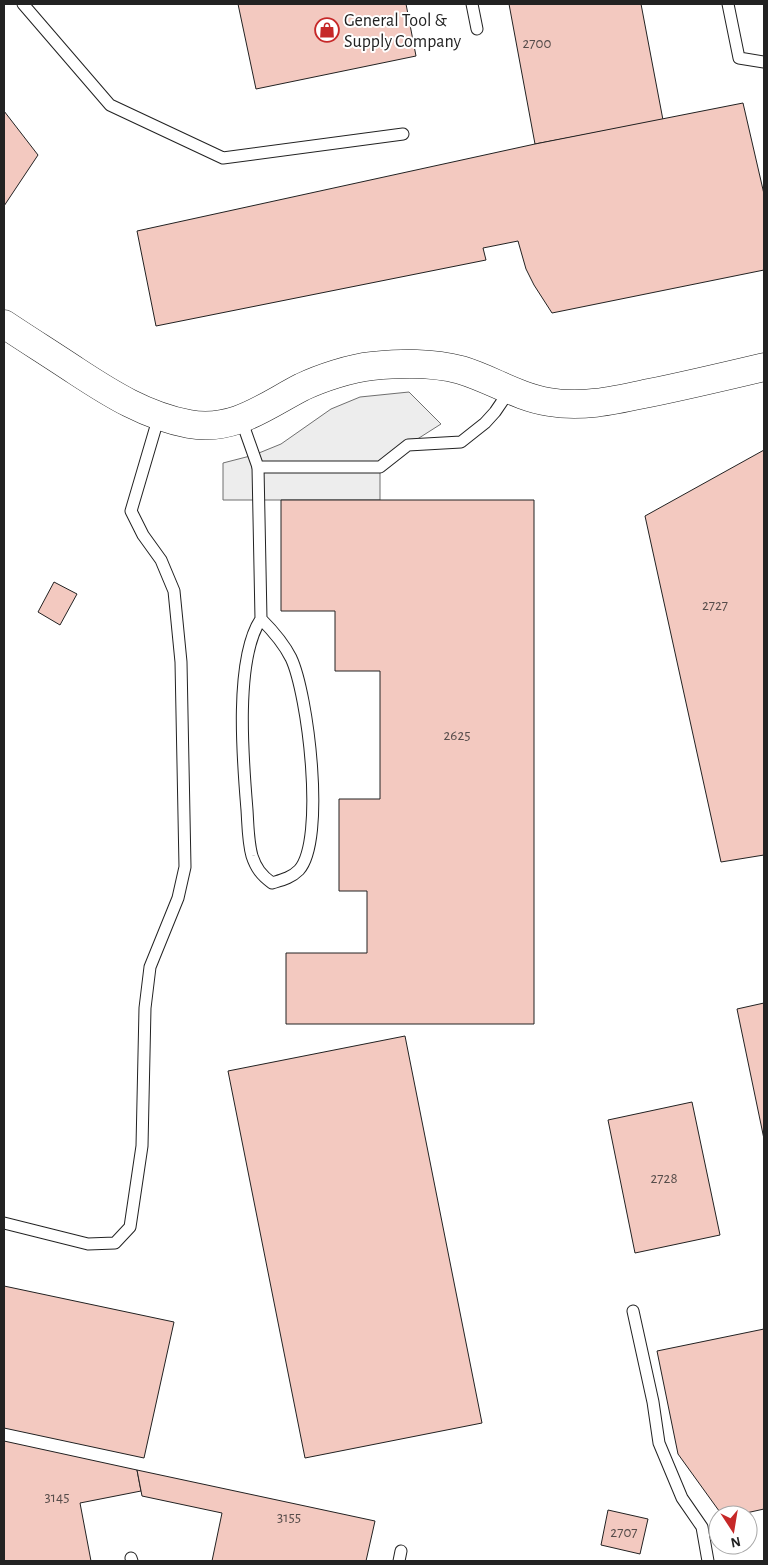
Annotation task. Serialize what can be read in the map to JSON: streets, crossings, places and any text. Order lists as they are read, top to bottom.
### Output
{
  "places": {
    "shop": ["General Tool & Supply Company"]
  },
  "house_numbers": [
    "2700",
    "2727",
    "2625",
    "2728",
    "3145",
    "3155",
    "2707"
  ],
  "north": "bottom"
}
